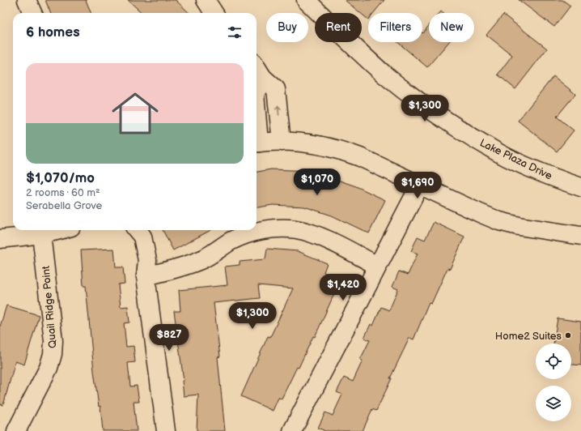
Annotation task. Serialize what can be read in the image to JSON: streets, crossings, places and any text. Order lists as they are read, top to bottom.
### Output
{
  "streets": {
    "street": ["Lake Plaza Drive", "Quail Ridge Point"]
  },
  "places": ["Home2 Suites"],
  "page": {
    "chip": [
      "Buy",
      "Rent",
      "Filters",
      "New"
    ],
    "heading": "6 homes",
    "list": [
      {
        "name": "$1,070/mo",
        "note": "2 rooms · 60 m² · Serabella Grove"
      }
    ],
    "price": [
      "$1,300",
      "$1,070",
      "$1,690",
      "$1,420",
      "$1,300",
      "$827"
    ]
  }
}
